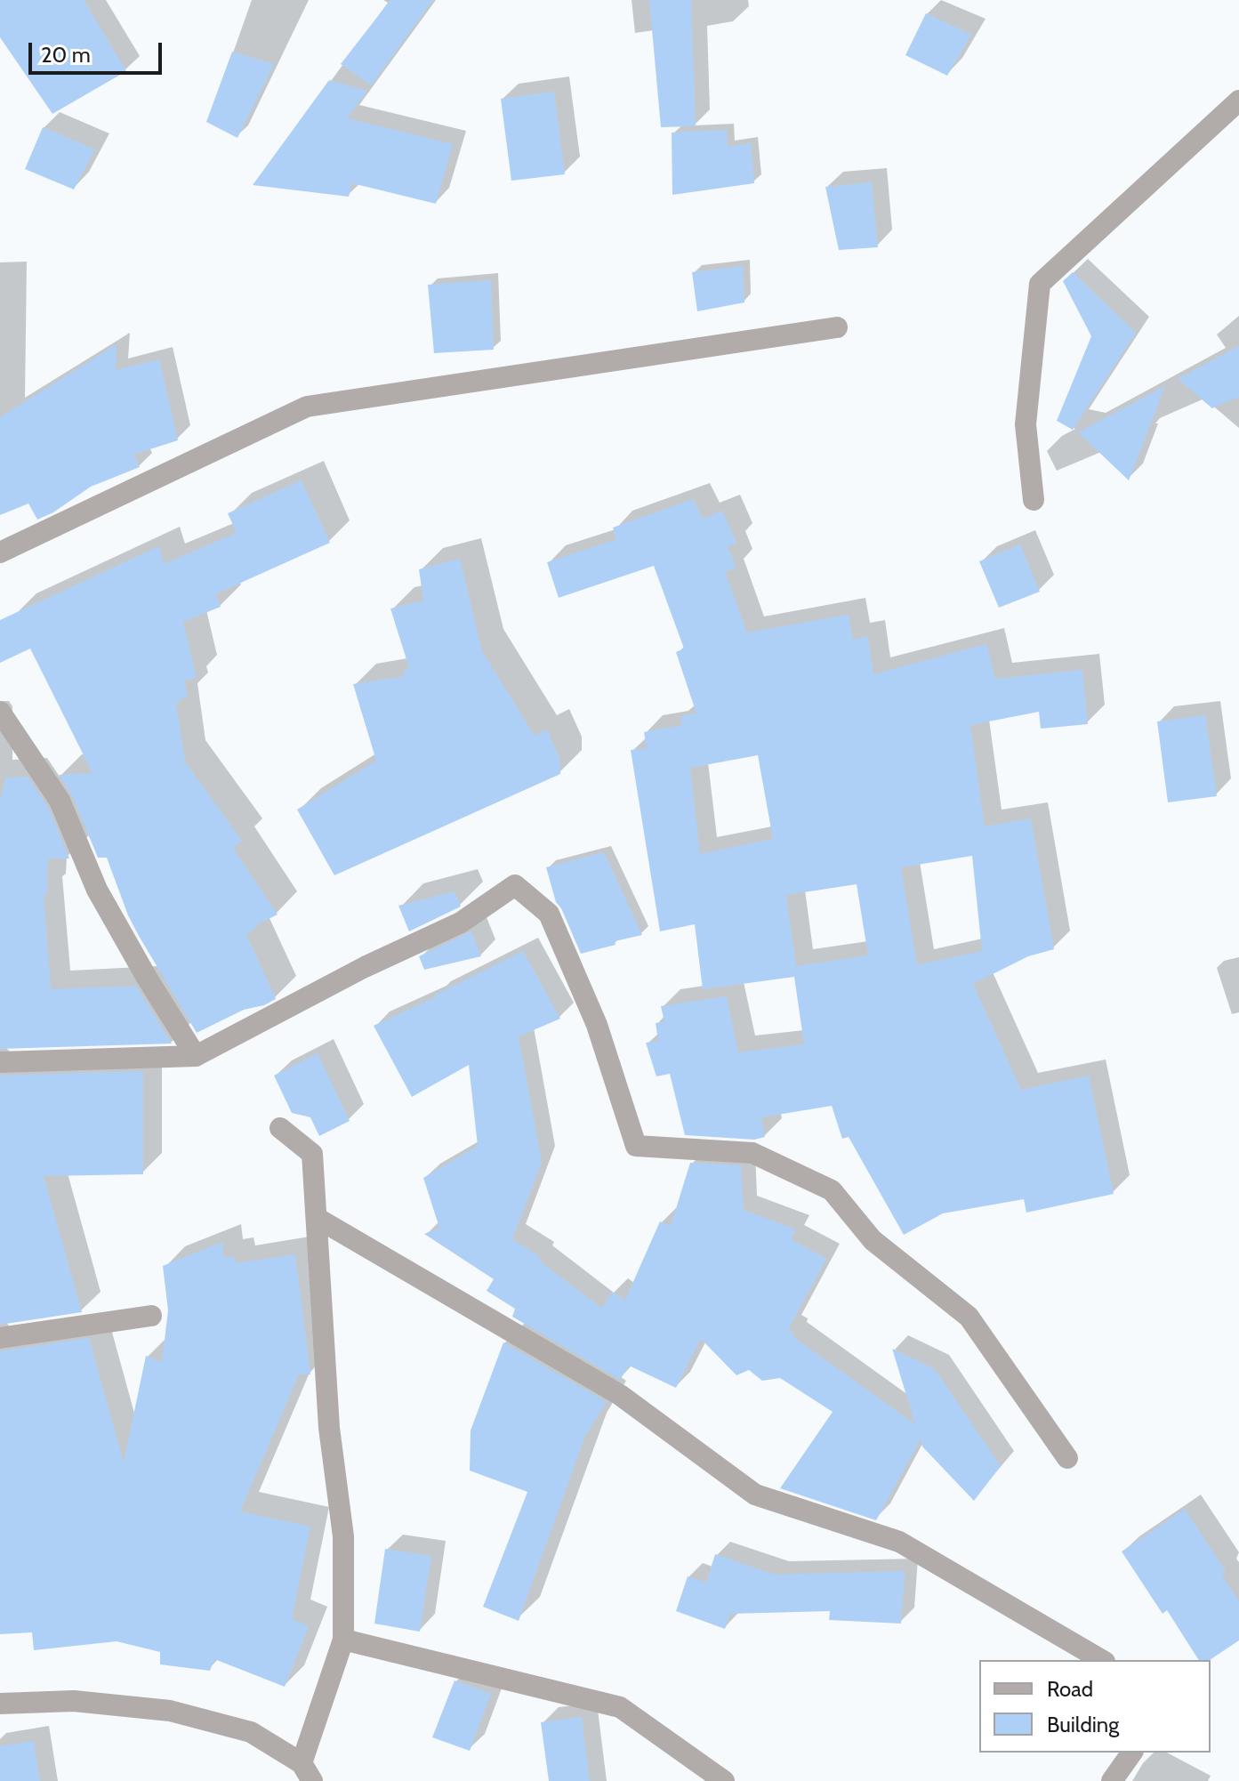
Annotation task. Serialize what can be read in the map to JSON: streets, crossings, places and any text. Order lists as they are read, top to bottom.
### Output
{
  "legend": ["Road", "Building"],
  "scale_bar": "20 m"
}
